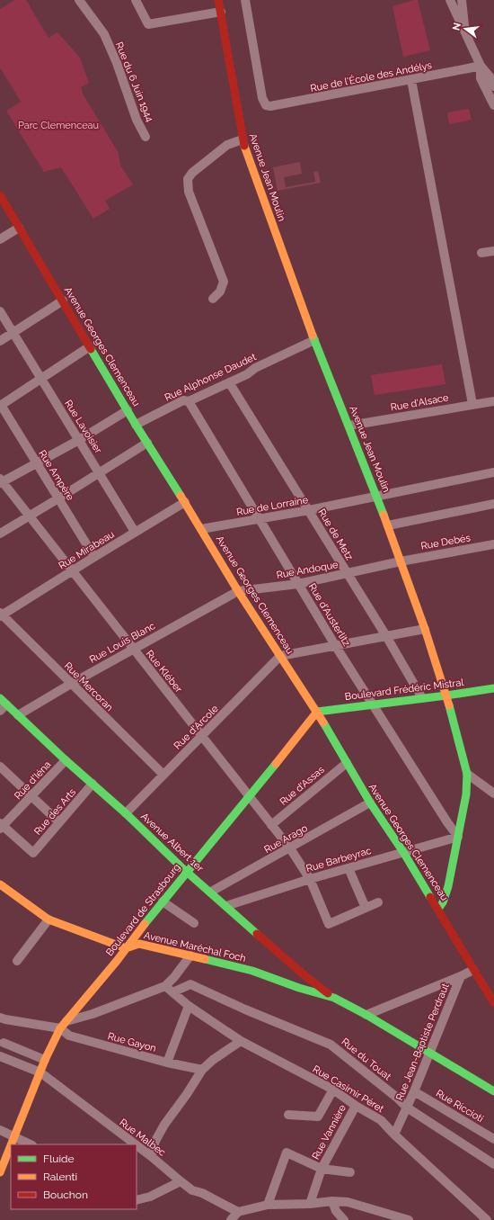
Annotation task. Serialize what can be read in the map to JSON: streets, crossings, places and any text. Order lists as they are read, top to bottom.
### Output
{
  "streets": {
    "main road": [
      "Avenue Jean Moulin",
      "Avenue Georges Clemenceau",
      "Boulevard Frédéric Mistral",
      "Avenue Albert 1er",
      "Boulevard de Strasbourg",
      "Avenue Maréchal Foch"
    ],
    "street": [
      "Rue de l'École des Andélys",
      "Rue du 6 Juin 1944",
      "Rue Alphonse Daudet",
      "Rue d'Alsace",
      "Rue Lavoisier",
      "Rue Ampère",
      "Rue de Lorraine",
      "Rue de Metz",
      "Rue Debés",
      "Rue Mirabeau",
      "Rue Andoque",
      "Rue d'Austerlitz",
      "Rue Louis Blanc",
      "Rue Kléber",
      "Rue Mercoran",
      "Rue d'Arcole",
      "Rue d'Iéna",
      "Rue d'Assas",
      "Rue des Arts",
      "Rue Arago",
      "Rue Barbeyrac",
      "Rue Gayon",
      "Rue Jean-Baptiste Perdraut",
      "Rue du Touat",
      "Rue Casimir Péret",
      "Rue Riccioti",
      "Rue Vannière",
      "Rue Malbec"
    ]
  },
  "crossings": [
    ["Avenue Jean Moulin", "Avenue Georges Clemenceau"],
    ["Avenue Jean Moulin", "Rue Alphonse Daudet"],
    ["Avenue Jean Moulin", "Rue d'Alsace"],
    ["Avenue Jean Moulin", "Rue de Lorraine"],
    ["Avenue Jean Moulin", "Rue Debés"],
    ["Avenue Jean Moulin", "Rue Andoque"],
    ["Avenue Jean Moulin", "Rue d'Austerlitz"],
    ["Avenue Jean Moulin", "Boulevard Frédéric Mistral"],
    ["Avenue Jean Moulin", "Rue Barbeyrac"],
    ["Avenue Georges Clemenceau", "Rue Alphonse Daudet"],
    ["Avenue Georges Clemenceau", "Rue de Lorraine"],
    ["Avenue Georges Clemenceau", "Rue Mirabeau"],
    ["Avenue Georges Clemenceau", "Rue Andoque"],
    ["Avenue Georges Clemenceau", "Rue Louis Blanc"],
    ["Avenue Georges Clemenceau", "Boulevard Frédéric Mistral"],
    ["Avenue Georges Clemenceau", "Rue d'Arcole"],
    ["Avenue Georges Clemenceau", "Rue d'Assas"],
    ["Avenue Georges Clemenceau", "Rue Arago"],
    ["Avenue Georges Clemenceau", "Rue Barbeyrac"],
    ["Avenue Georges Clemenceau", "Boulevard de Strasbourg"],
    ["Rue Alphonse Daudet", "Rue de Metz"],
    ["Rue Alphonse Daudet", "Rue d'Austerlitz"],
    ["Rue Lavoisier", "Rue Mirabeau"],
    ["Rue Ampère", "Rue Mirabeau"],
    ["Rue de Lorraine", "Rue de Metz"],
    ["Rue de Lorraine", "Rue d'Austerlitz"],
    ["Rue de Metz", "Rue Andoque"],
    ["Rue de Metz", "Boulevard Frédéric Mistral"],
    ["Rue Debés", "Rue Andoque"],
    ["Rue Mirabeau", "Rue Kléber"],
    ["Rue Mirabeau", "Rue Mercoran"],
    ["Rue Andoque", "Rue d'Austerlitz"],
    ["Rue Andoque", "Rue Louis Blanc"],
    ["Rue d'Austerlitz", "Boulevard Frédéric Mistral"],
    ["Rue d'Austerlitz", "Rue Barbeyrac"],
    ["Rue Louis Blanc", "Rue Kléber"],
    ["Rue Louis Blanc", "Rue Mercoran"],
    ["Rue Louis Blanc", "Avenue Albert 1er"],
    ["Rue Kléber", "Rue d'Arcole"],
    ["Rue Kléber", "Rue d'Assas"],
    ["Rue Kléber", "Rue Arago"],
    ["Rue Kléber", "Rue Barbeyrac"],
    ["Rue Kléber", "Boulevard de Strasbourg"],
    ["Rue Mercoran", "Rue d'Arcole"],
    ["Boulevard Frédéric Mistral", "Boulevard de Strasbourg"],
    ["Rue d'Arcole", "Avenue Albert 1er"],
    ["Rue d'Iéna", "Rue des Arts"],
    ["Rue d'Iéna", "Avenue Albert 1er"],
    ["Rue des Arts", "Avenue Albert 1er"],
    ["Rue Arago", "Avenue Albert 1er"],
    ["Avenue Albert 1er", "Rue Barbeyrac"],
    ["Avenue Albert 1er", "Boulevard de Strasbourg"],
    ["Avenue Albert 1er", "Avenue Maréchal Foch"],
    ["Boulevard de Strasbourg", "Avenue Maréchal Foch"],
    ["Boulevard de Strasbourg", "Rue Gayon"],
    ["Boulevard de Strasbourg", "Rue Malbec"],
    ["Avenue Maréchal Foch", "Rue Jean-Baptiste Perdraut"],
    ["Rue Jean-Baptiste Perdraut", "Rue du Touat"],
    ["Rue Jean-Baptiste Perdraut", "Rue Casimir Péret"],
    ["Rue Jean-Baptiste Perdraut", "Rue Riccioti"],
    ["Rue du Touat", "Rue Casimir Péret"],
    ["Rue Casimir Péret", "Rue Vannière"]
  ],
  "parks": ["Parc Clemenceau"],
  "legend": ["Fluide", "Ralenti", "Bouchon"],
  "north": "left"
}
